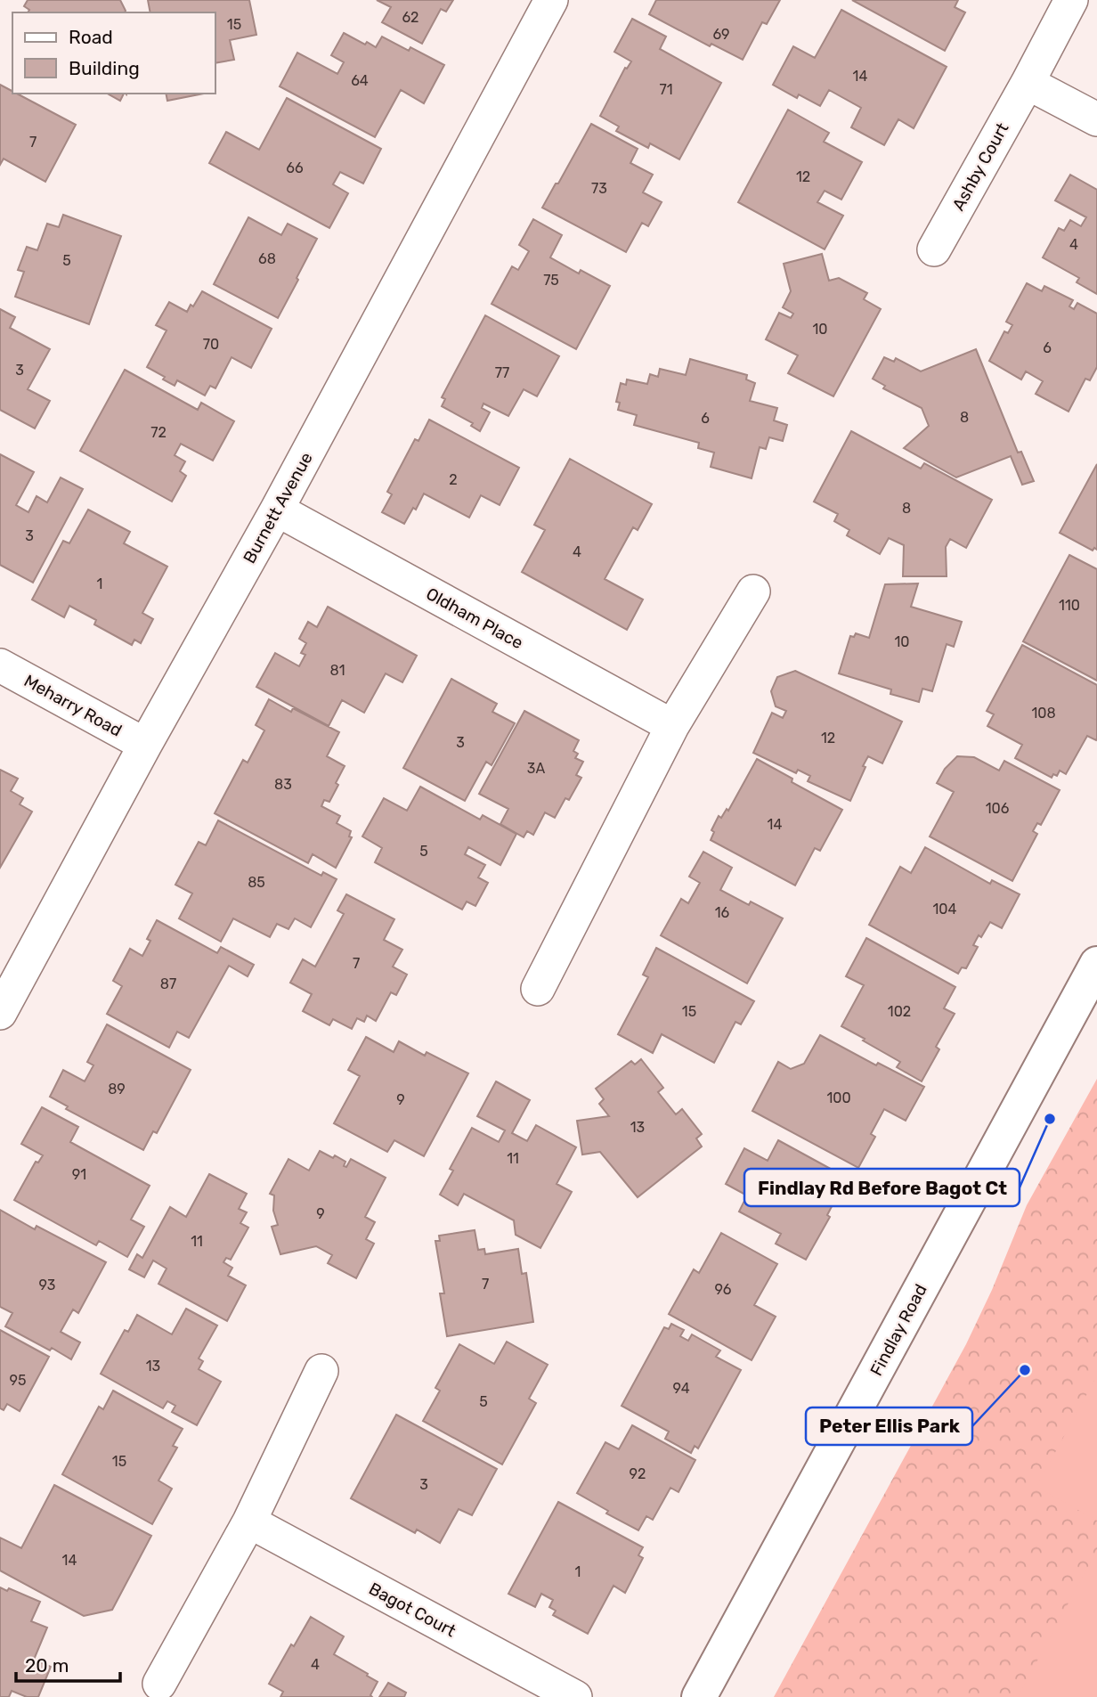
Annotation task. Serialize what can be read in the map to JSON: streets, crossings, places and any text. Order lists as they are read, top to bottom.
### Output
{
  "streets": {
    "main road": ["Findlay Road"],
    "street": [
      "Ashby Court",
      "Burnett Avenue",
      "Oldham Place",
      "Meharry Road",
      "Bagot Court"
    ]
  },
  "crossings": [
    ["Burnett Avenue", "Oldham Place"],
    ["Burnett Avenue", "Meharry Road"]
  ],
  "places": ["Findlay Rd Before Bagot Ct", "Peter Ellis Park"],
  "house_numbers": [
    "62",
    "15",
    "69",
    "14",
    "64",
    "71",
    "7",
    "66",
    "12",
    "73",
    "4",
    "68",
    "5",
    "75",
    "10",
    "70",
    "6",
    "3",
    "77",
    "8",
    "6",
    "72",
    "2",
    "8",
    "3",
    "4",
    "1",
    "110",
    "10",
    "81",
    "108",
    "12",
    "3",
    "3A",
    "83",
    "106",
    "14",
    "5",
    "85",
    "104",
    "16",
    "7",
    "87",
    "15",
    "102",
    "89",
    "100",
    "9",
    "13",
    "11",
    "91",
    "9",
    "11",
    "7",
    "93",
    "96",
    "13",
    "95",
    "94",
    "5",
    "15",
    "92",
    "3",
    "14",
    "1",
    "4"
  ],
  "legend": ["Road", "Building"],
  "scale_bar": "20 m"
}
